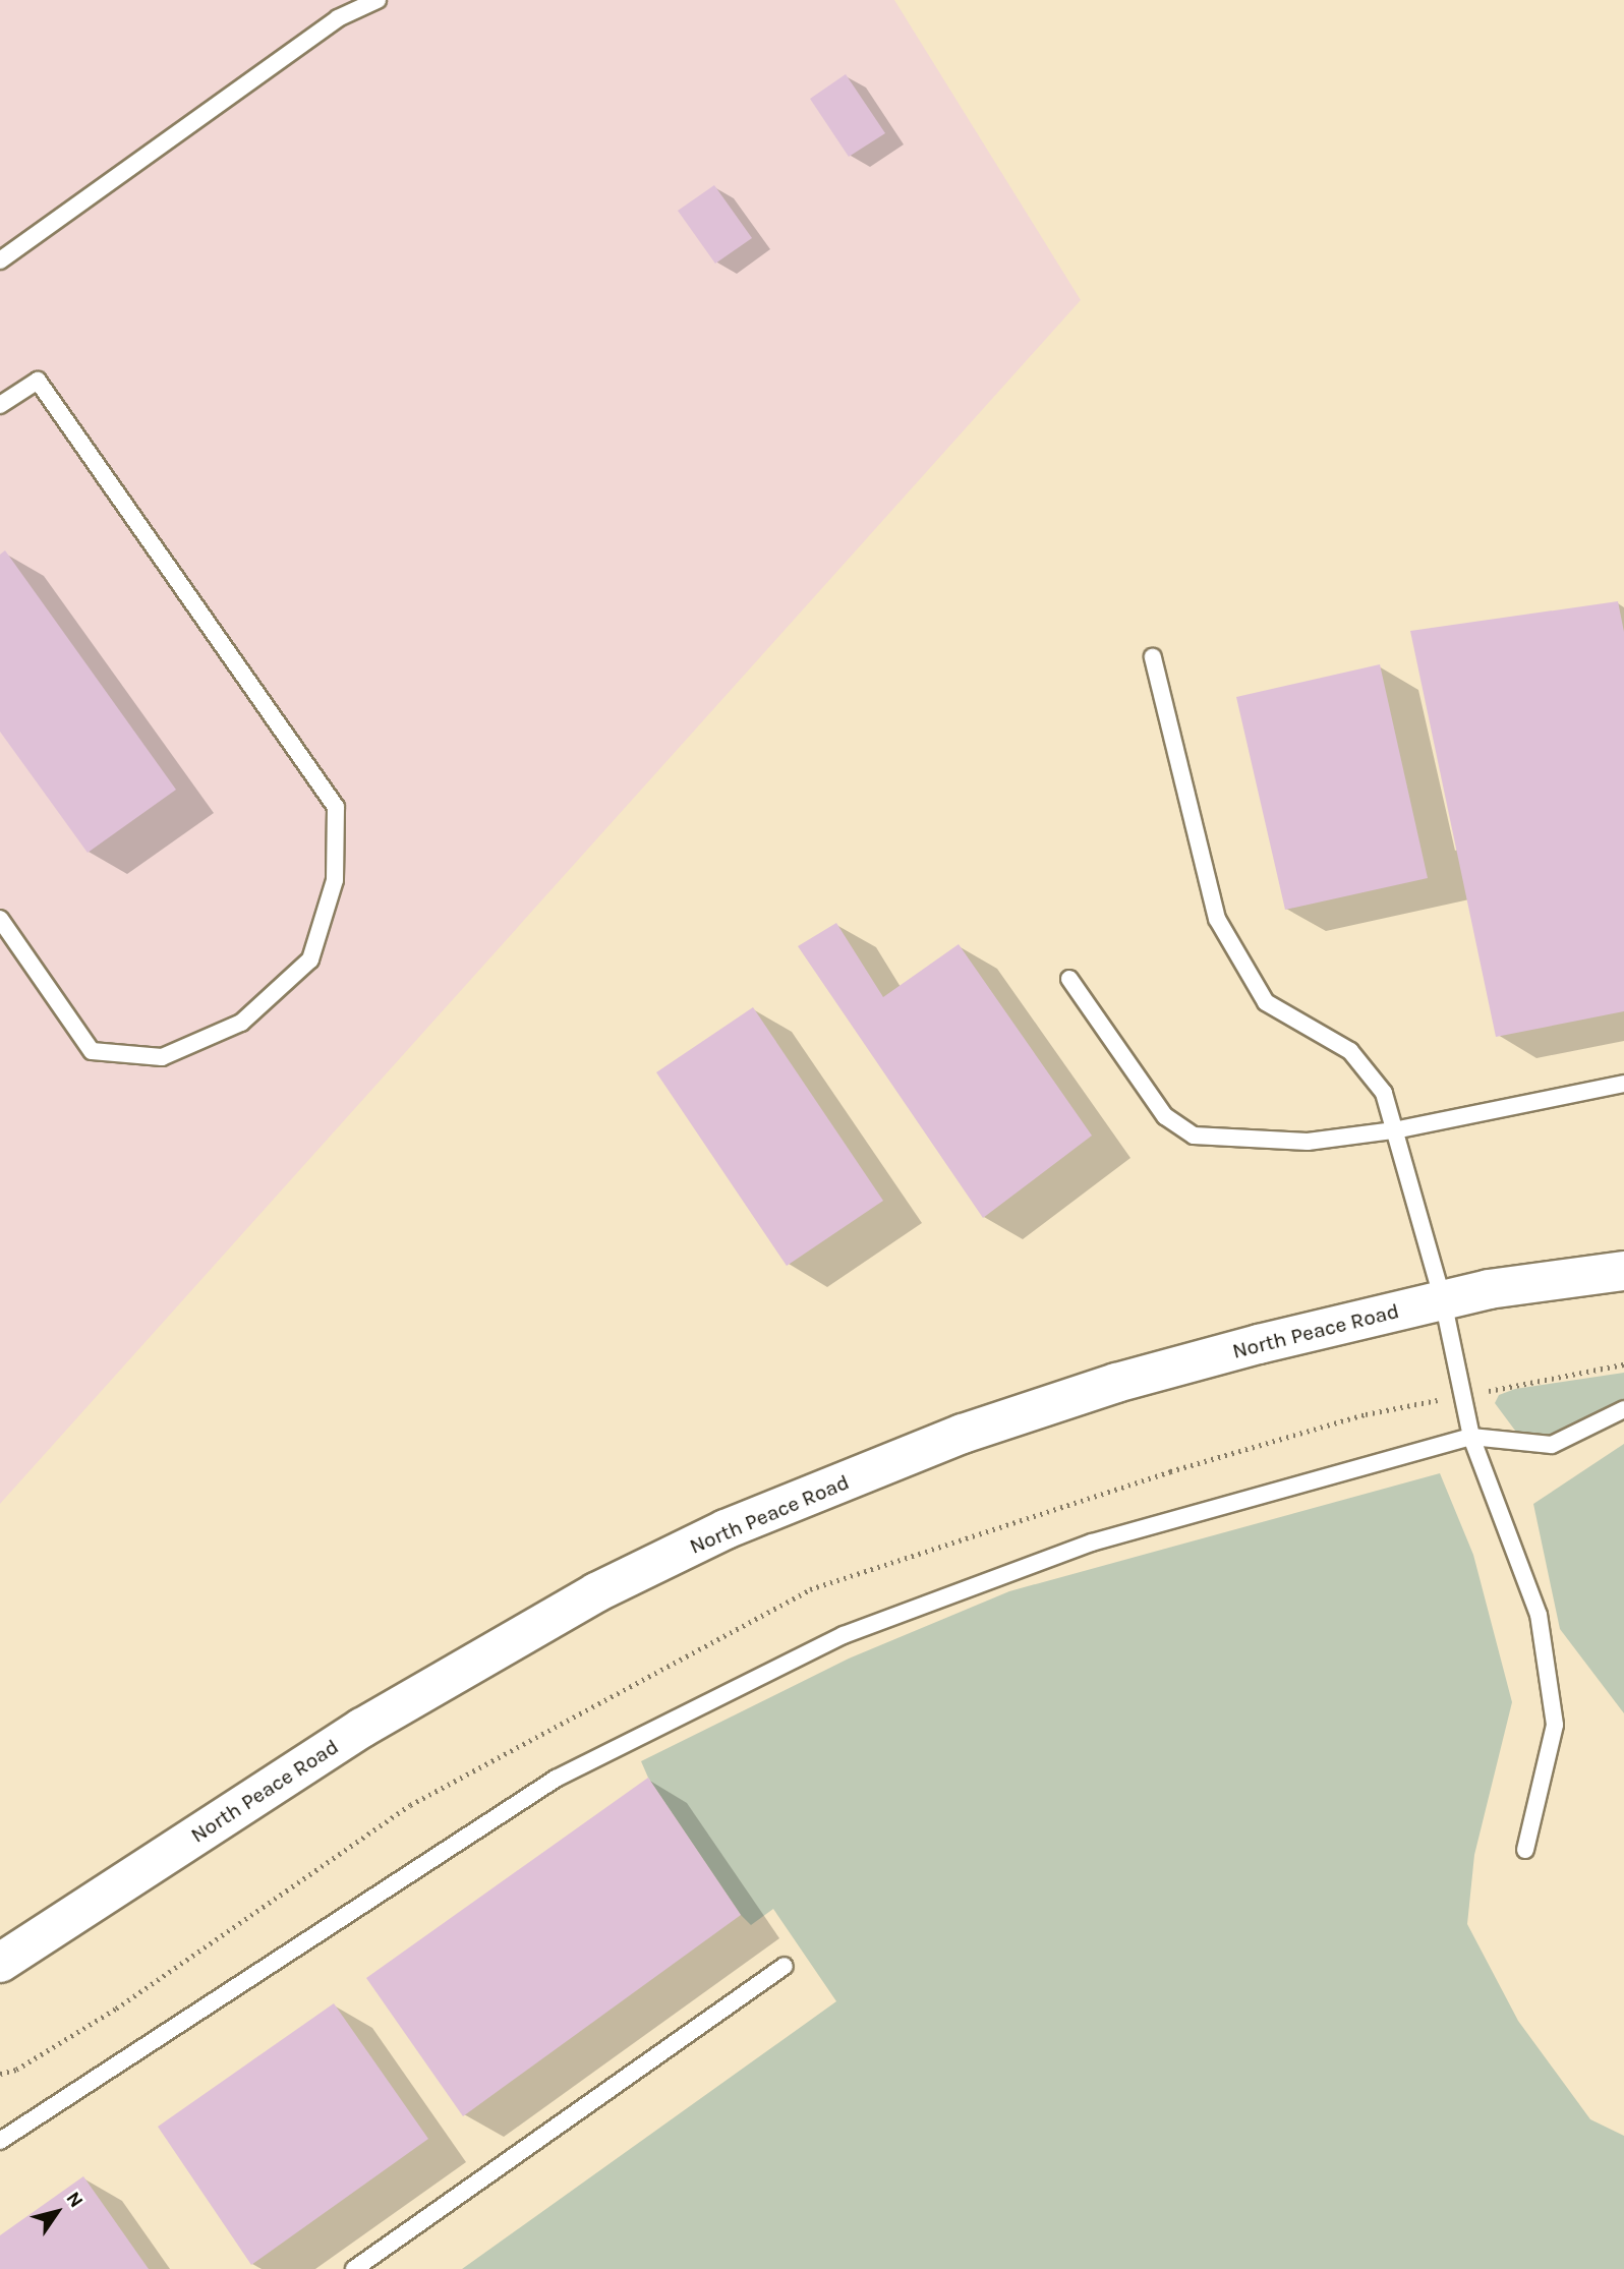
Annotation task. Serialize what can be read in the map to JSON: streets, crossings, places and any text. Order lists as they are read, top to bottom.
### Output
{
  "streets": {
    "main road": ["North Peace Road"]
  },
  "north": "top right"
}
